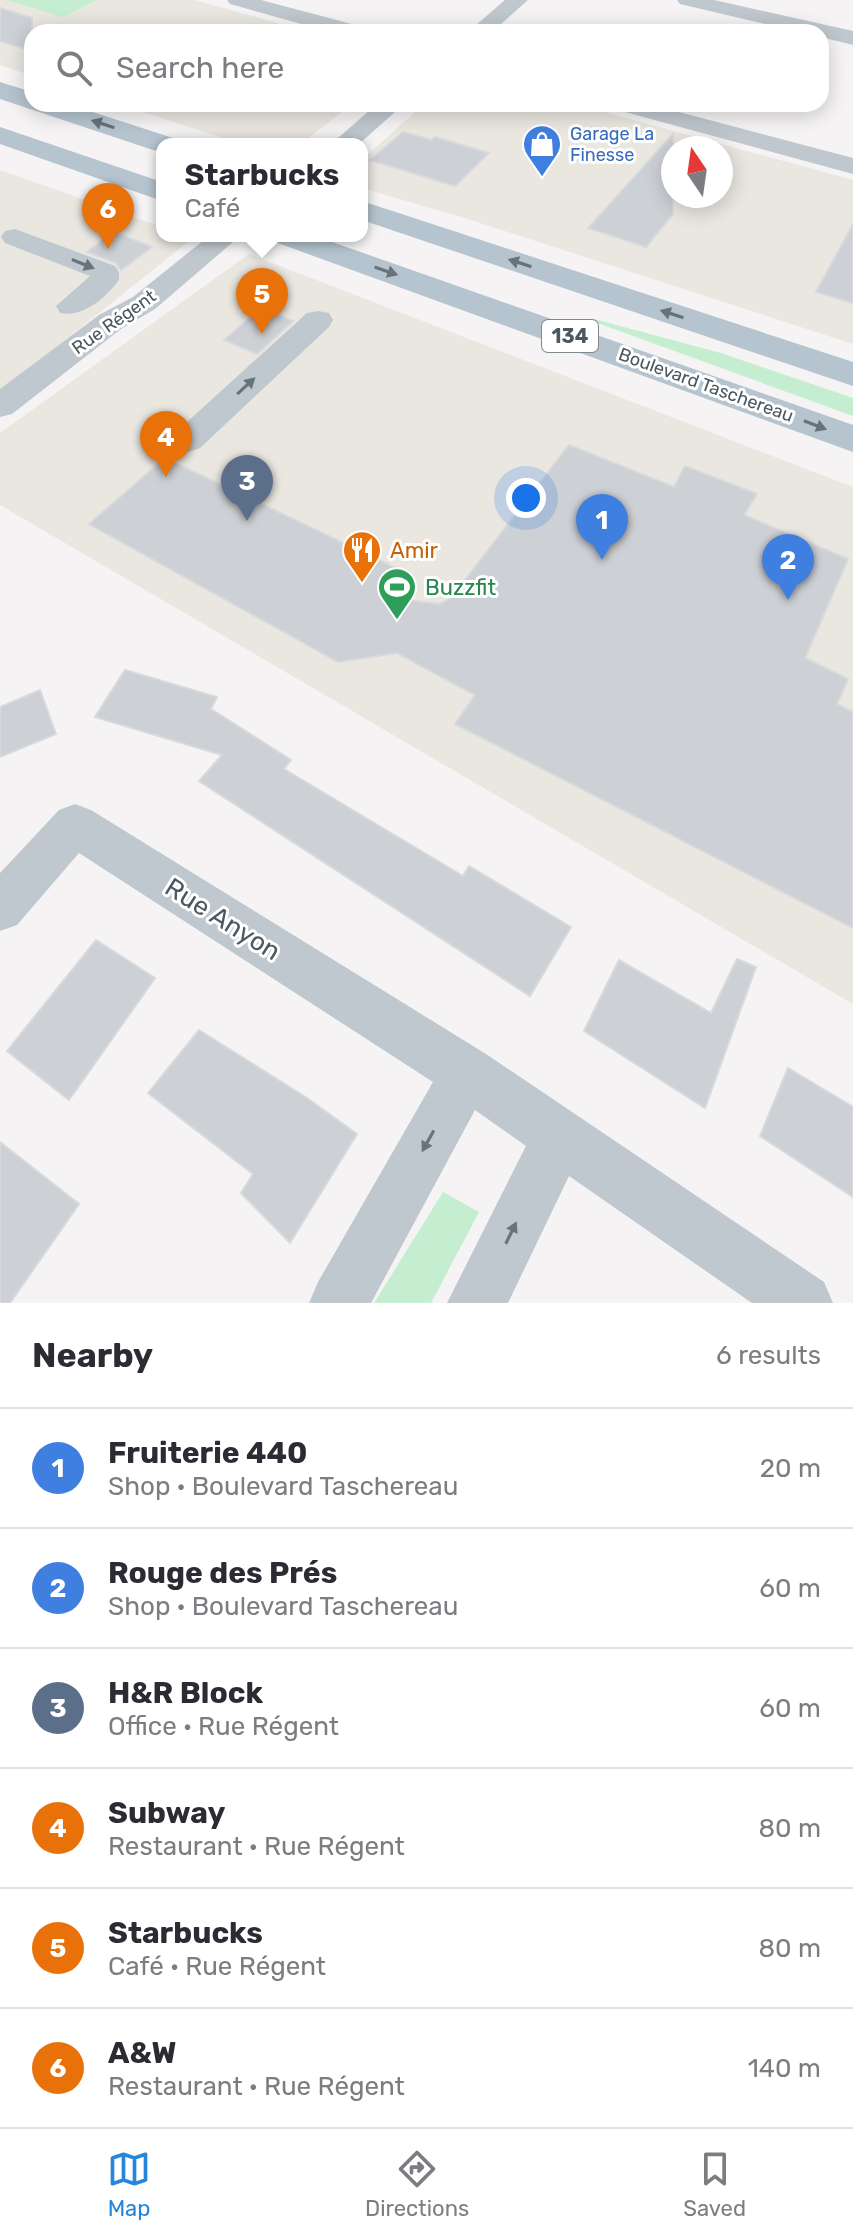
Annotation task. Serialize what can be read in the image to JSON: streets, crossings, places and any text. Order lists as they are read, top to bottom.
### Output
{
  "streets": {
    "main road": ["134", "Boulevard Taschereau"],
    "street": ["Rue Régent", "Rue Anyon"]
  },
  "places": {
    "shop": ["Garage La Finesse"],
    "restaurant": ["Amir"],
    "sports": ["Buzzfit"]
  },
  "north": "top",
  "page": {
    "search": "Search here",
    "popup": ["Starbucks", "Café"],
    "pins": [
      "6",
      "5",
      "4",
      "3",
      "1",
      "2"
    ],
    "heading": ["Nearby", "6 results"],
    "list": [
      {
        "mark": "1",
        "name": "Fruiterie 440",
        "note": "Shop · Boulevard Taschereau",
        "value": "20 m"
      },
      {
        "mark": "2",
        "name": "Rouge des Prés",
        "note": "Shop · Boulevard Taschereau",
        "value": "60 m"
      },
      {
        "mark": "3",
        "name": "H&R Block",
        "note": "Office · Rue Régent",
        "value": "60 m"
      },
      {
        "mark": "4",
        "name": "Subway",
        "note": "Restaurant · Rue Régent",
        "value": "80 m"
      },
      {
        "mark": "5",
        "name": "Starbucks",
        "note": "Café · Rue Régent",
        "value": "80 m"
      },
      {
        "mark": "6",
        "name": "A&W",
        "note": "Restaurant · Rue Régent",
        "value": "140 m"
      }
    ],
    "nav": ["Map", "Directions", "Saved"]
  }
}
